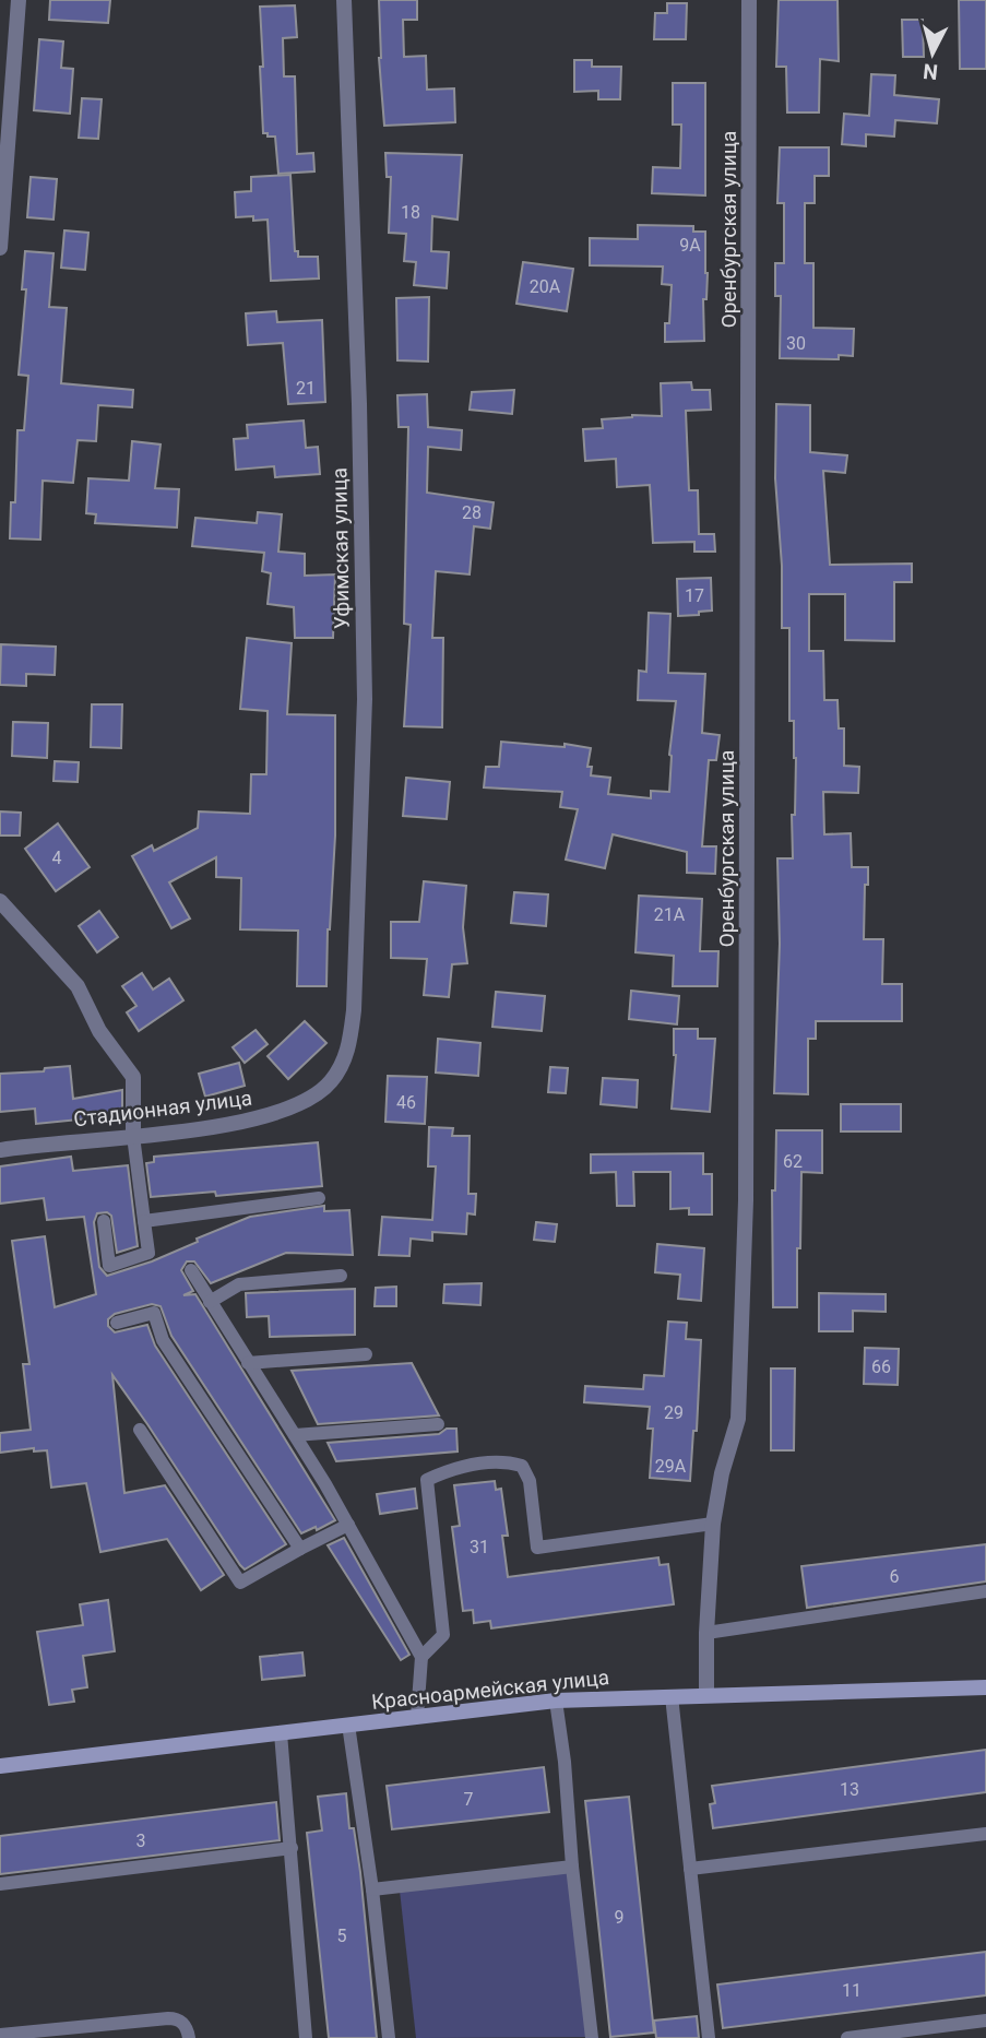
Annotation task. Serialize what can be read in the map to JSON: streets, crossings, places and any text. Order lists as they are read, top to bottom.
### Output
{
  "streets": {
    "street": [
      "Оренбургская улица",
      "Уфимская улица",
      "Стадионная улица",
      "Красноармейская улица"
    ]
  },
  "crossings": [
    ["Оренбургская улица", "Красноармейская улица"],
    ["Уфимская улица", "Стадионная улица"]
  ],
  "house_numbers": [
    "18",
    "9А",
    "20А",
    "30",
    "21",
    "28",
    "17",
    "4",
    "21А",
    "46",
    "62",
    "66",
    "29",
    "29А",
    "31",
    "6",
    "13",
    "7",
    "3",
    "9",
    "5",
    "11"
  ],
  "north": "bottom"
}
